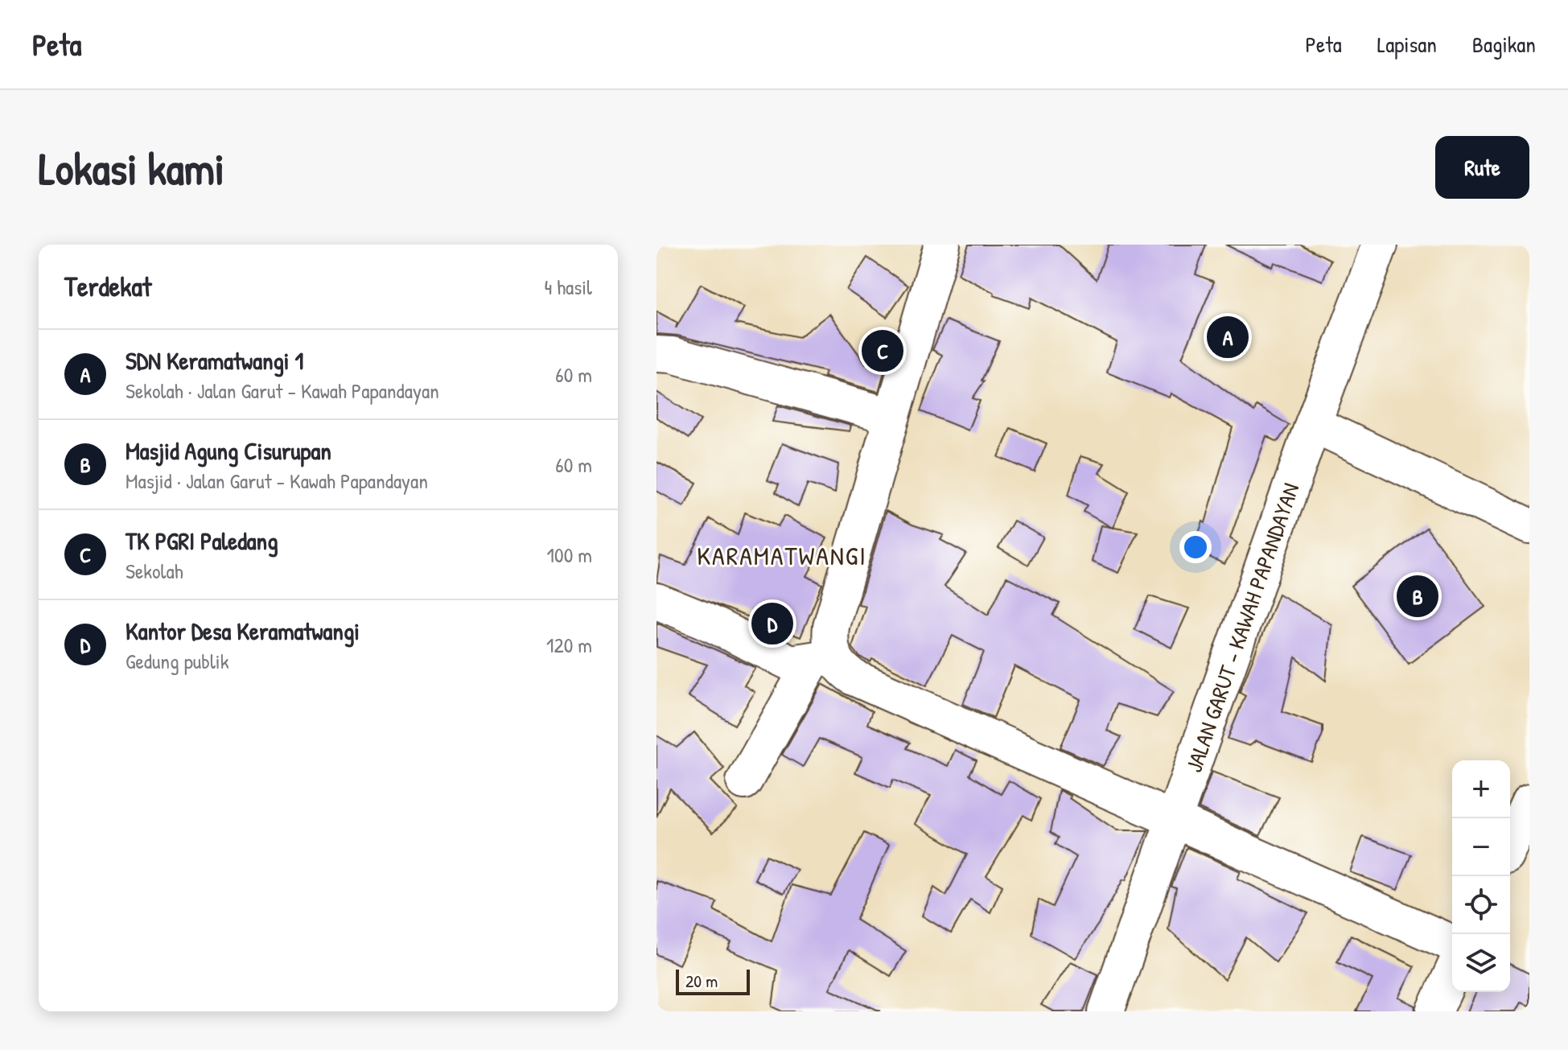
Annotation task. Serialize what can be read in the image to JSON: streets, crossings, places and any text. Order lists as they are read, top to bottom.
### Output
{
  "streets": {
    "street": ["JALAN GARUT - KAWAH PAPANDAYAN"]
  },
  "districts": ["KARAMATWANGI"],
  "scale_bar": "20 m",
  "page": {
    "header": "Peta",
    "nav": ["Peta", "Lapisan", "Bagikan"],
    "buttons": "Rute",
    "title": "Lokasi kami",
    "heading": ["Terdekat", "4 hasil"],
    "pins": [
      "A",
      "C",
      "B",
      "D"
    ],
    "list": [
      {
        "mark": "A",
        "name": "SDN Keramatwangi 1",
        "note": "Sekolah · Jalan Garut - Kawah Papandayan",
        "value": "60 m"
      },
      {
        "mark": "B",
        "name": "Masjid Agung Cisurupan",
        "note": "Masjid · Jalan Garut - Kawah Papandayan",
        "value": "60 m"
      },
      {
        "mark": "C",
        "name": "TK PGRI Paledang",
        "note": "Sekolah",
        "value": "100 m"
      },
      {
        "mark": "D",
        "name": "Kantor Desa Keramatwangi",
        "note": "Gedung publik",
        "value": "120 m"
      }
    ],
    "map_buttons": ["+", "−"],
    "scale": "20 m"
  }
}
